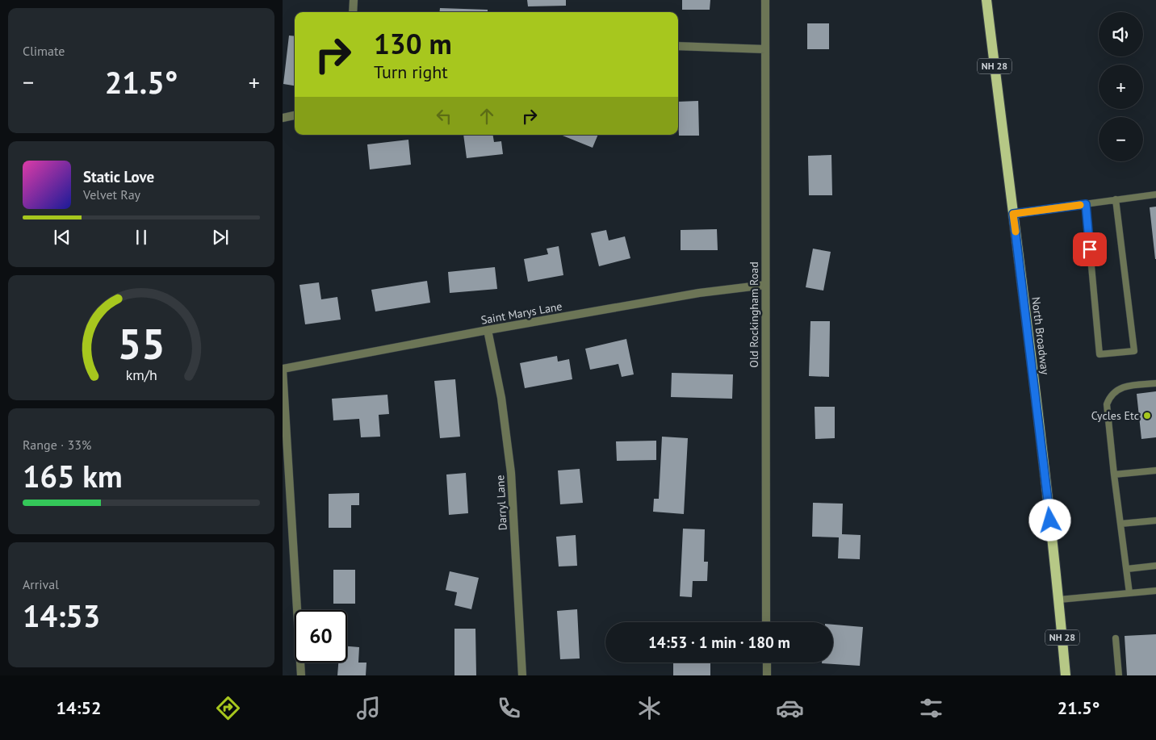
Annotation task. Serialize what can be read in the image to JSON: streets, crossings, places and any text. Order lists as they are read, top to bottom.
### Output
{
  "streets": {
    "main road": ["NH 28", "North Broadway"],
    "street": ["Saint Marys Lane", "Old Rockingham Road", "Darryl Lane"]
  },
  "crossings": [
    ["Saint Marys Lane", "Old Rockingham Road"],
    ["Saint Marys Lane", "Darryl Lane"]
  ],
  "places": ["Cycles Etc"],
  "page": {
    "tile": [
      "Climate",
      ["Range · 33%", "165 km"],
      ["Arrival", "14:53"]
    ],
    "map_buttons": ["+", "−"],
    "turn": ["130 m", "Turn right"],
    "heat": ["−", "21.5°", "+"],
    "song": ["Static Love", "Velvet Ray"],
    "limit": "60",
    "trip": "14:53 · 1 min · 180 m",
    "tabs": ["14:52", "21.5°"],
    "gauge": ["55", "km/h"]
  }
}
